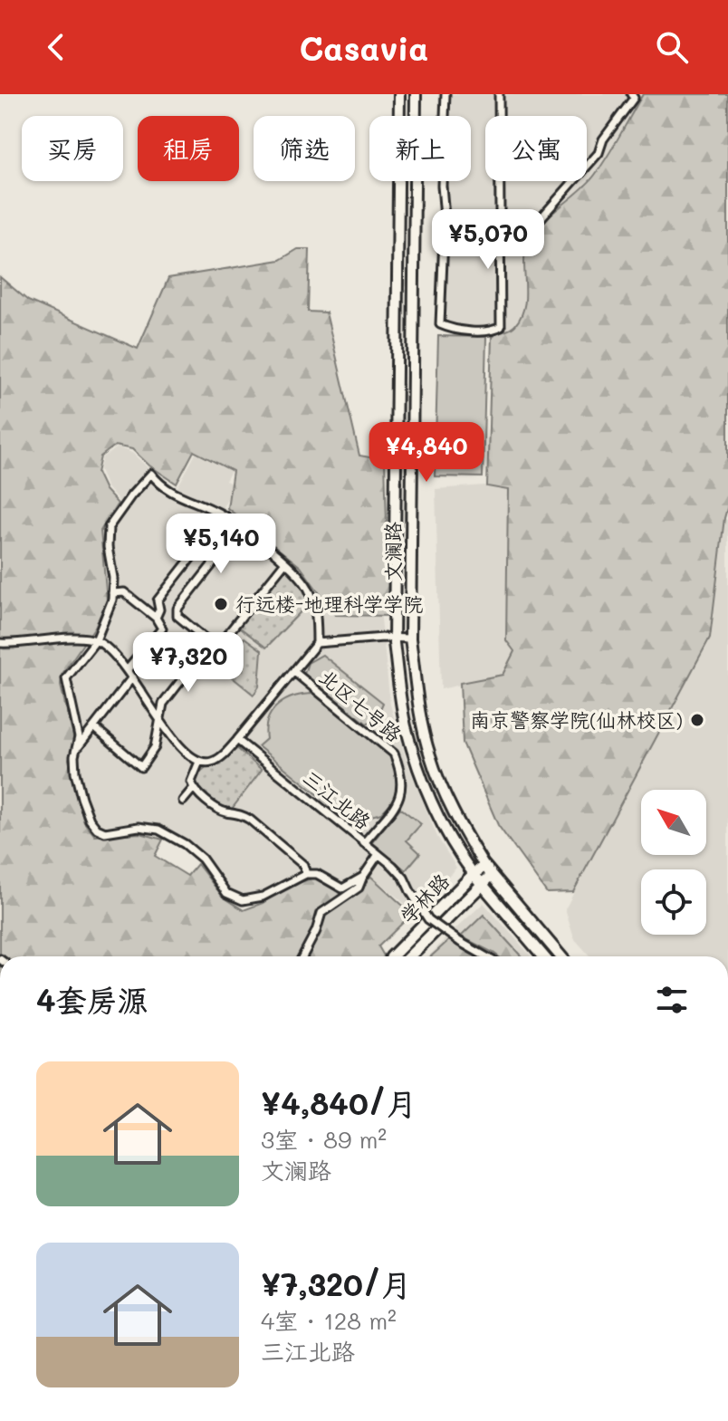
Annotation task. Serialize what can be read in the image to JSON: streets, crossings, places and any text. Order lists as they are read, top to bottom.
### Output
{
  "streets": {
    "main road": ["文澜路", "学林路"],
    "street": ["北区七号路", "三江北路"]
  },
  "crossings": [
    ["文澜路", "学林路"],
    ["北区七号路", "三江北路"],
    ["三江北路", "学林路"]
  ],
  "places": ["行远楼-地理科学学院", "南京警察学院(仙林校区)"],
  "north": "top left",
  "page": {
    "header": "Casavia",
    "chip": [
      "买房",
      "租房",
      "筛选",
      "新上",
      "公寓"
    ],
    "price": [
      "¥5,070",
      "¥4,840",
      "¥5,140",
      "¥7,320"
    ],
    "heading": "4套房源",
    "list": [
      {
        "name": "¥4,840/月",
        "note": "3室 · 89 m² · 文澜路"
      },
      {
        "name": "¥7,320/月",
        "note": "4室 · 128 m² · 三江北路"
      }
    ]
  }
}
